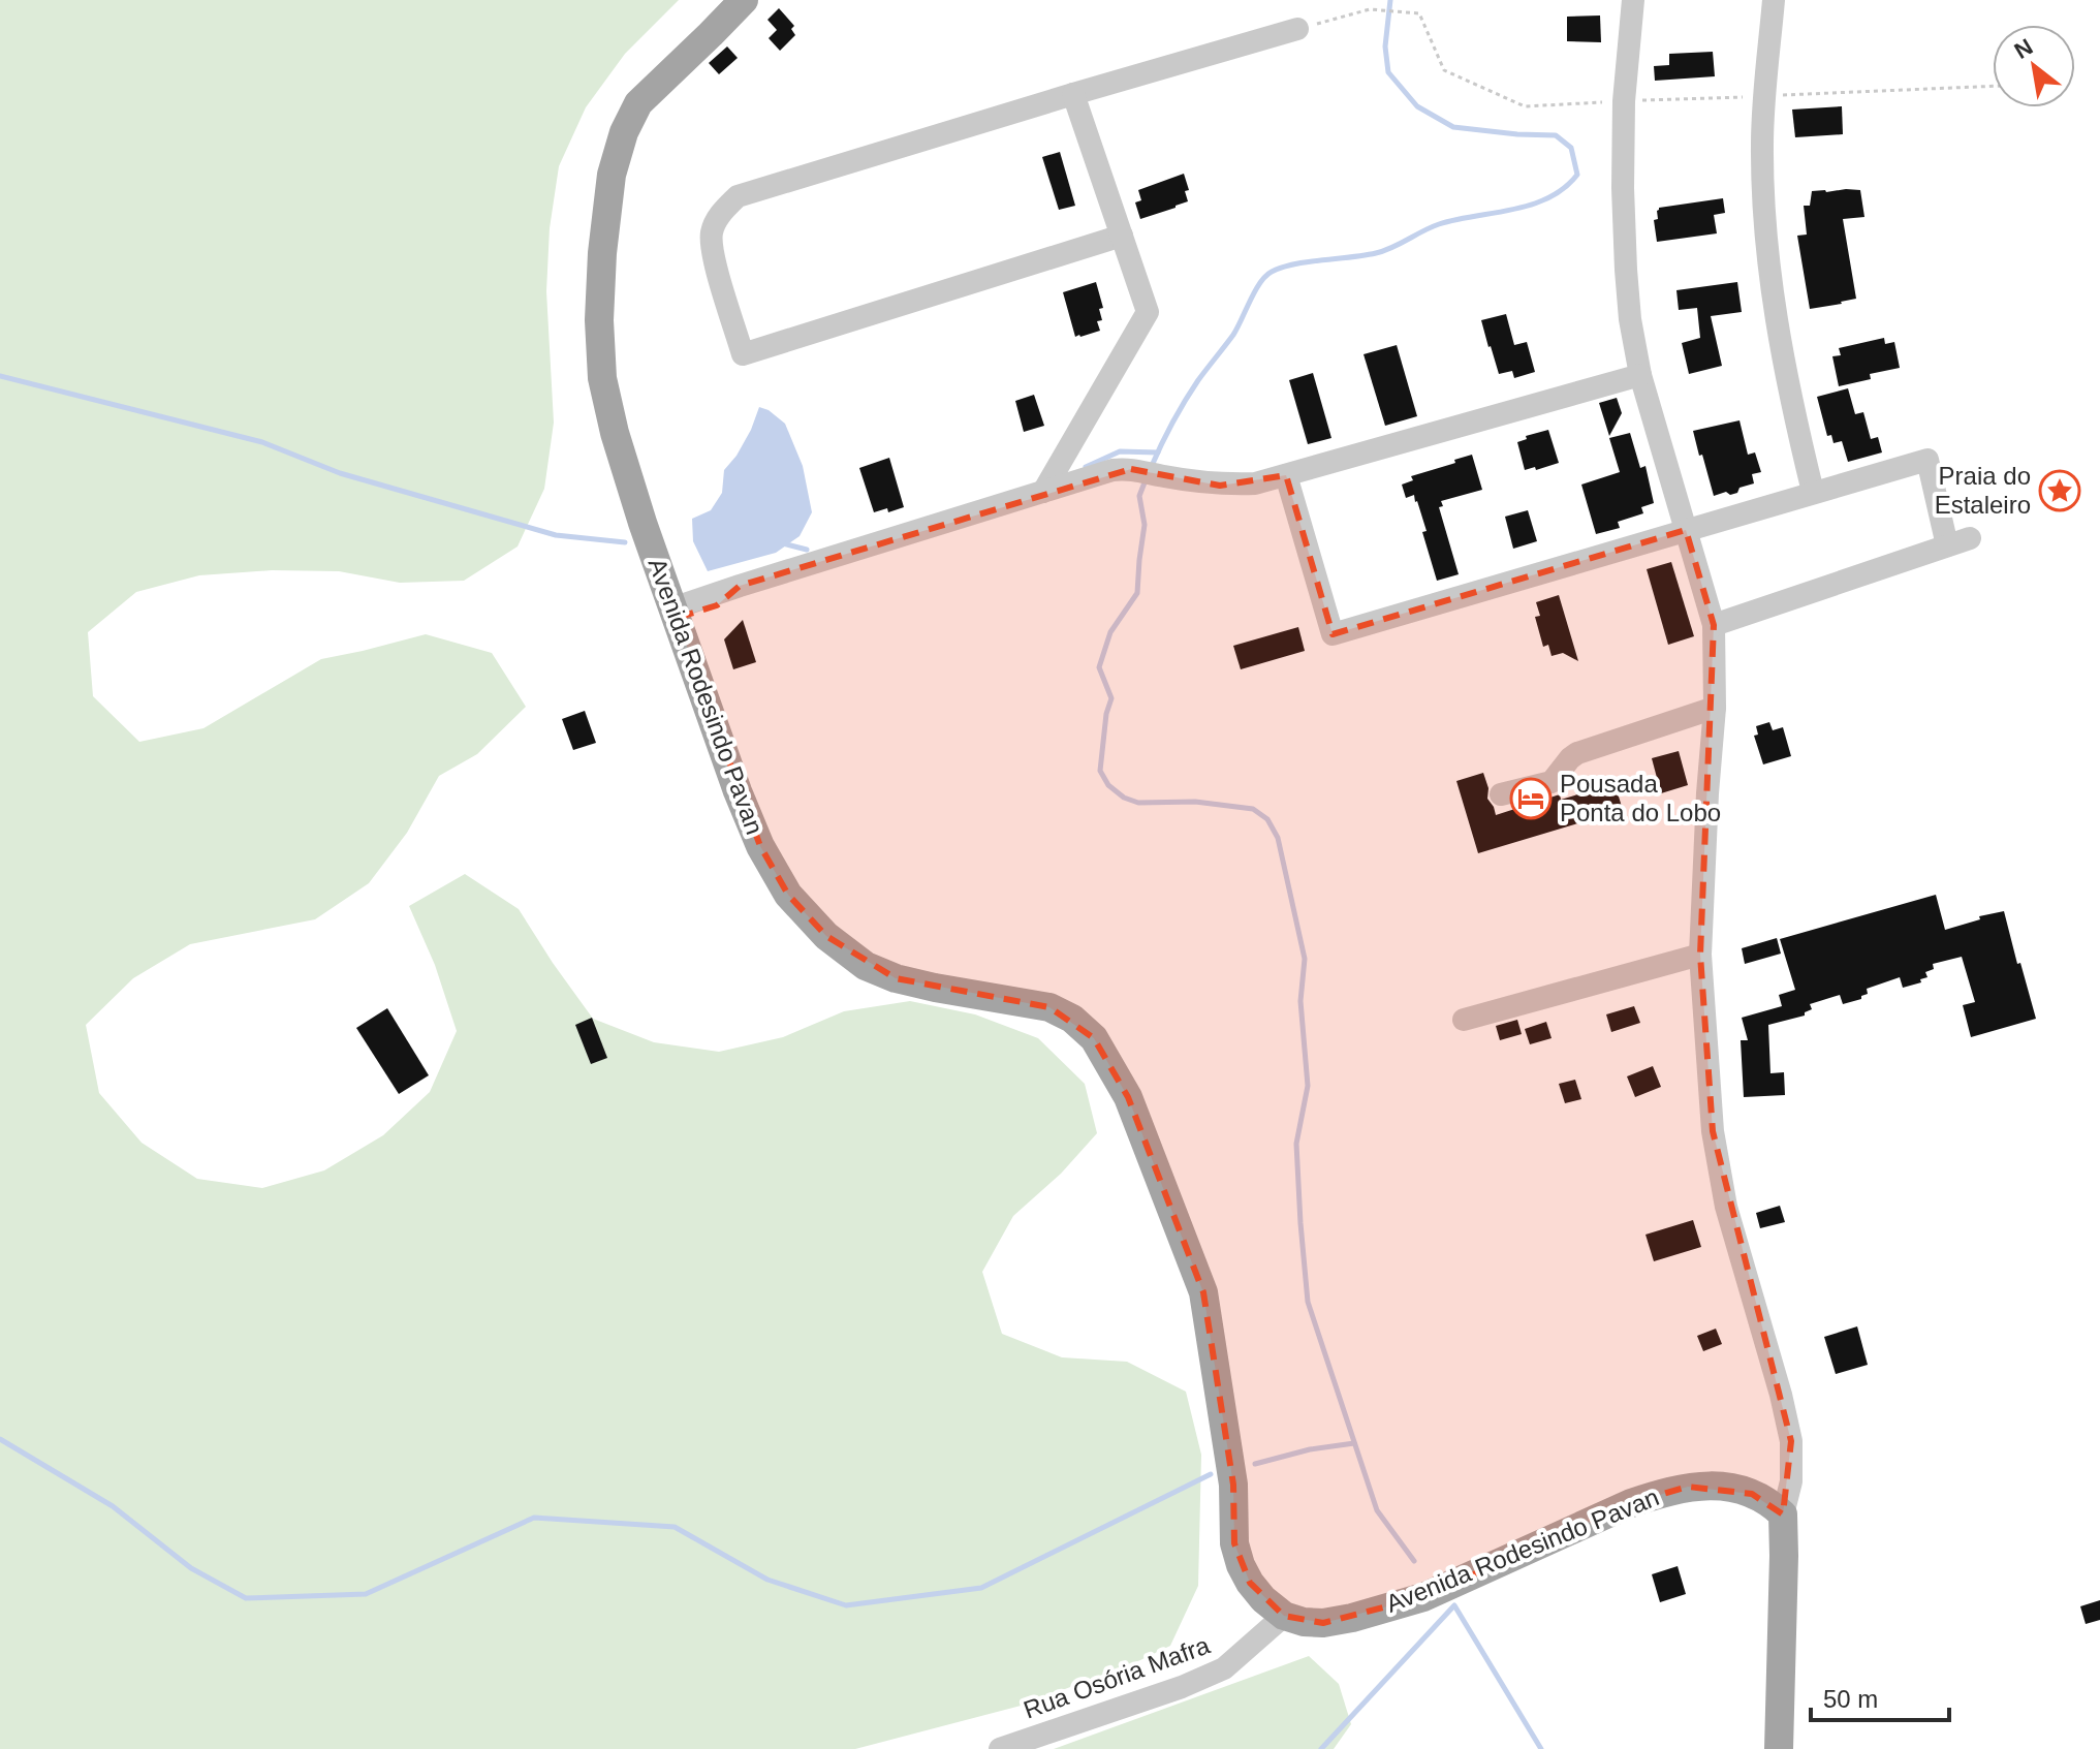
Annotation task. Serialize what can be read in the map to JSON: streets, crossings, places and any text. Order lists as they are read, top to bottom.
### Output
{
  "streets": {
    "main road": ["Avenida Rodesindo Pavan"],
    "street": ["Rua Osória Mafra"]
  },
  "crossings": [
    ["Avenida Rodesindo Pavan", "Rua Osória Mafra"]
  ],
  "places": {
    "place": ["Praia do Estaleiro"],
    "hotel": ["Pousada Ponta do Lobo"]
  },
  "scale_bar": "50 m",
  "north": "top left"
}
